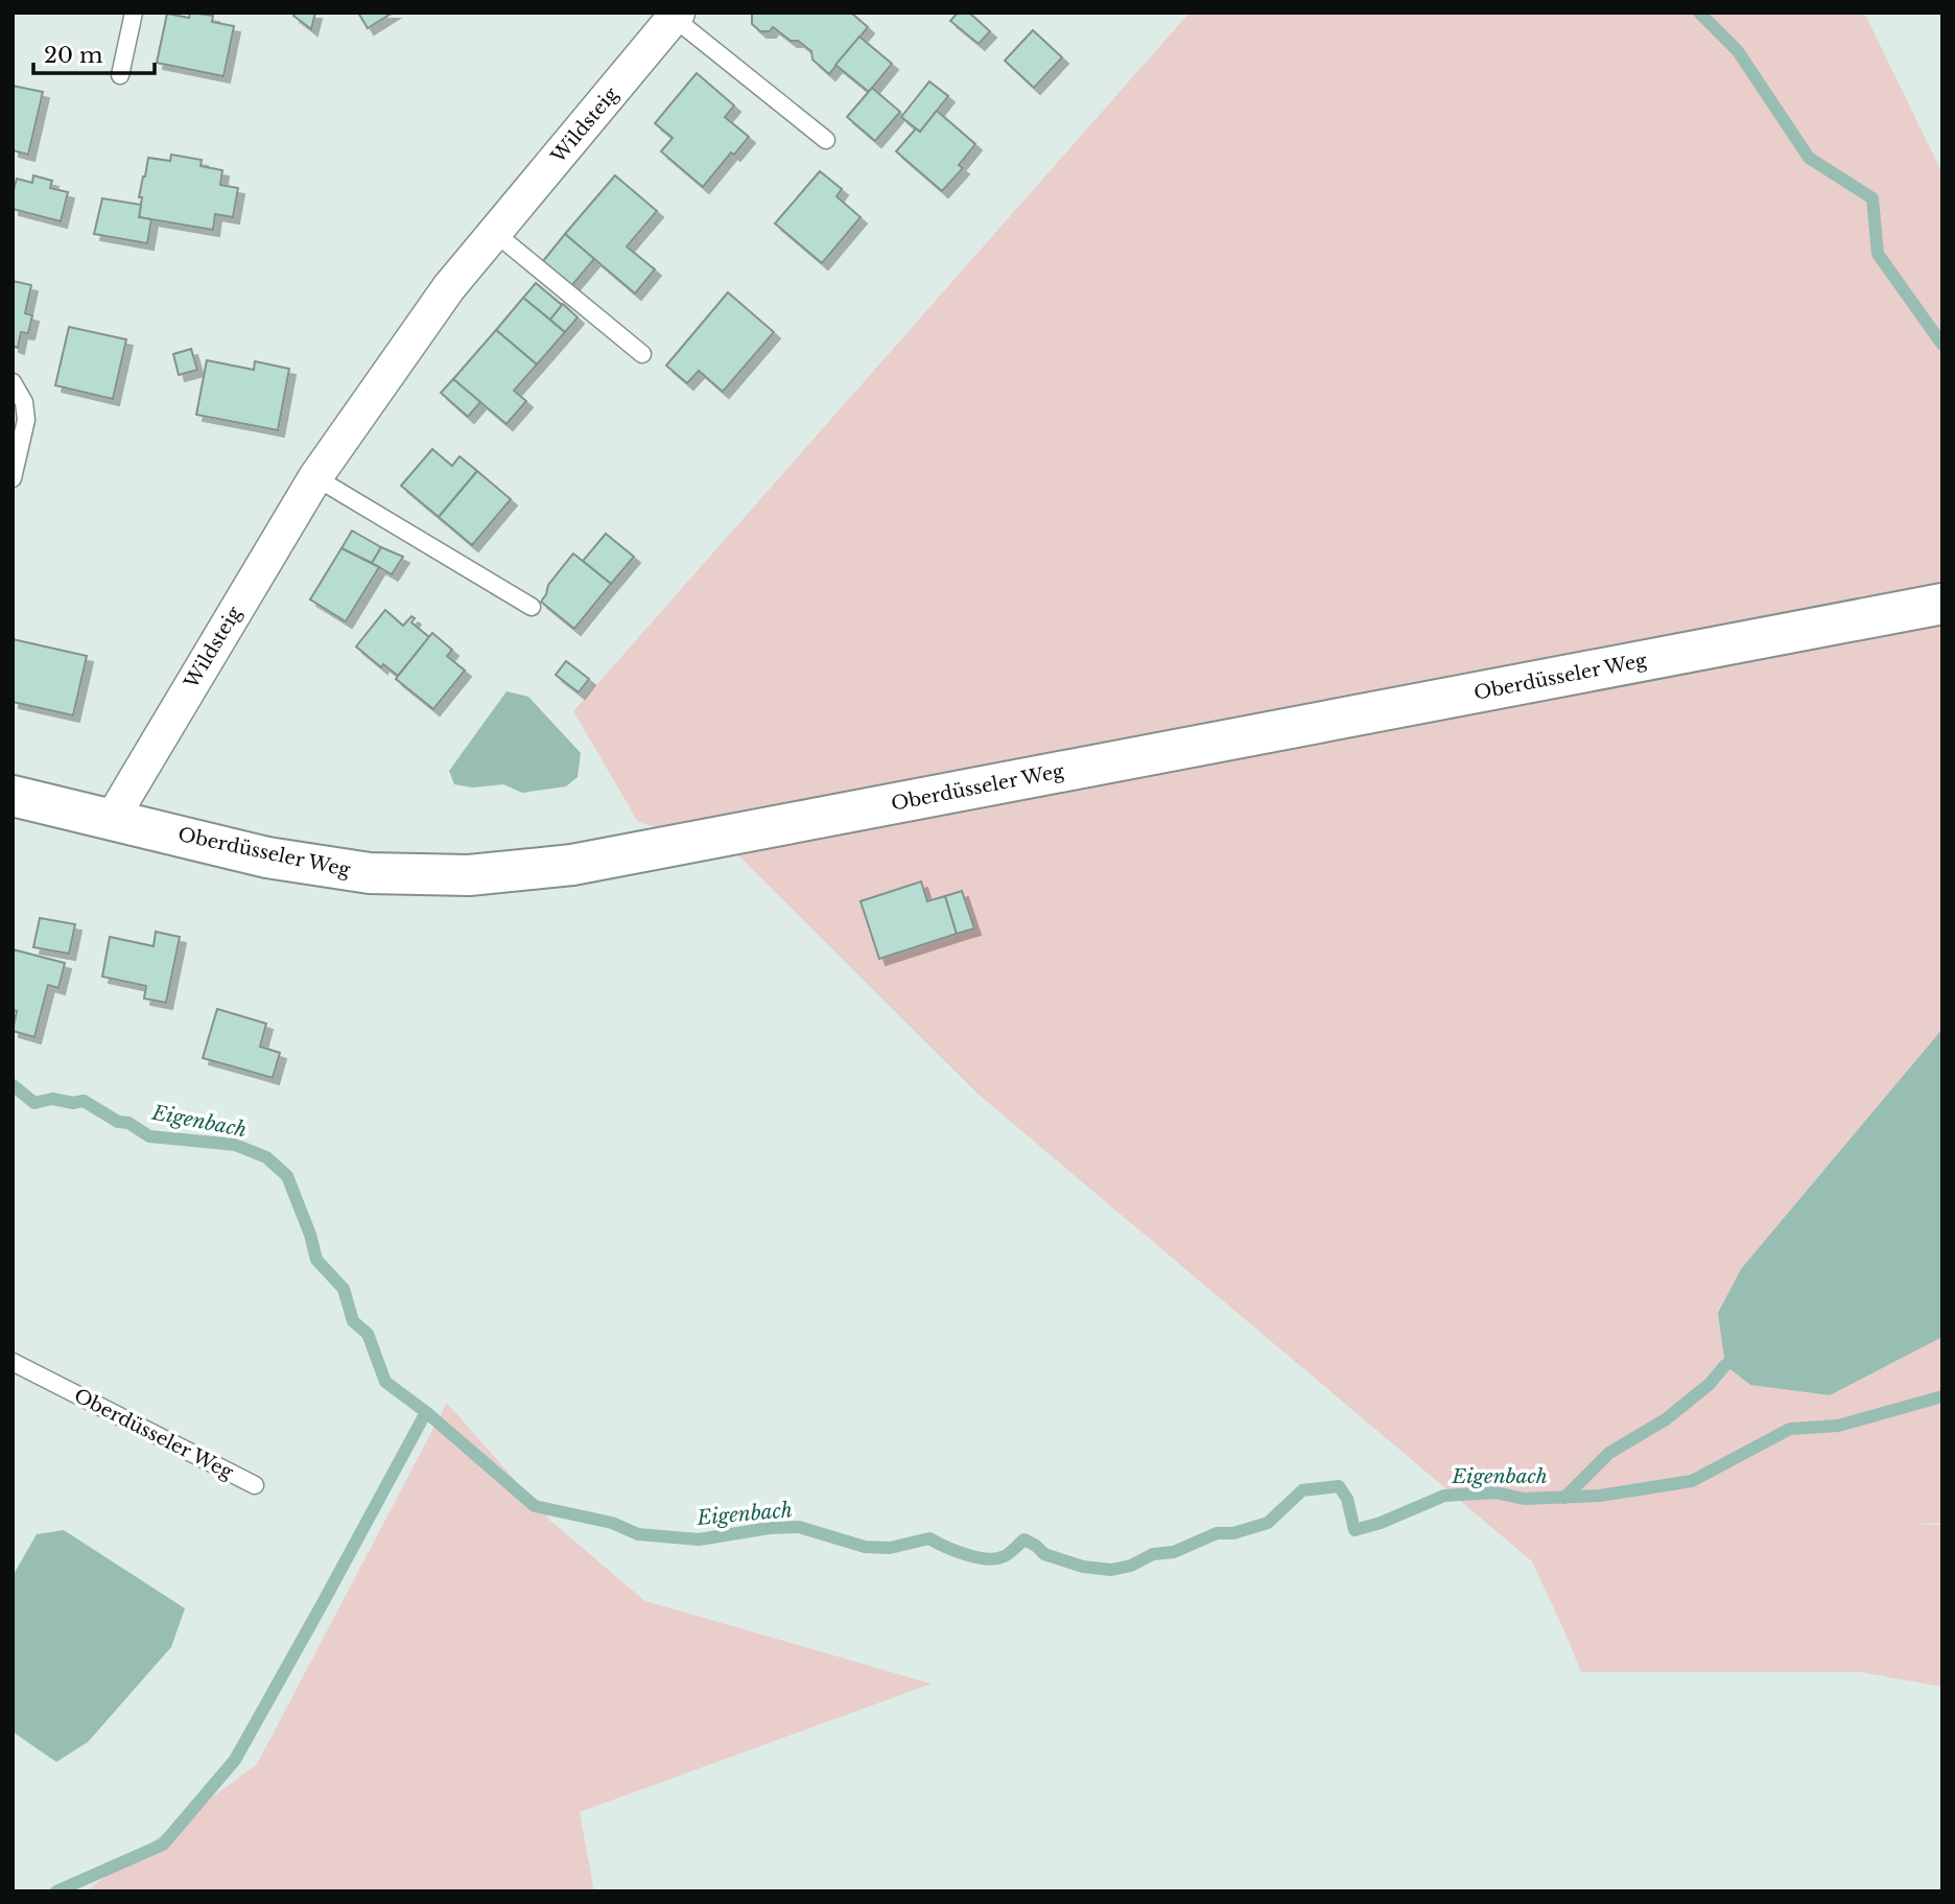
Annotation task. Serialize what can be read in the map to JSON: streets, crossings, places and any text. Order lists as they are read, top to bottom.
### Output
{
  "streets": {
    "street": ["Wildsteig", "Oberdüsseler Weg"]
  },
  "crossings": [
    ["Wildsteig", "Oberdüsseler Weg"]
  ],
  "water": ["Eigenbach"],
  "scale_bar": "20 m"
}
